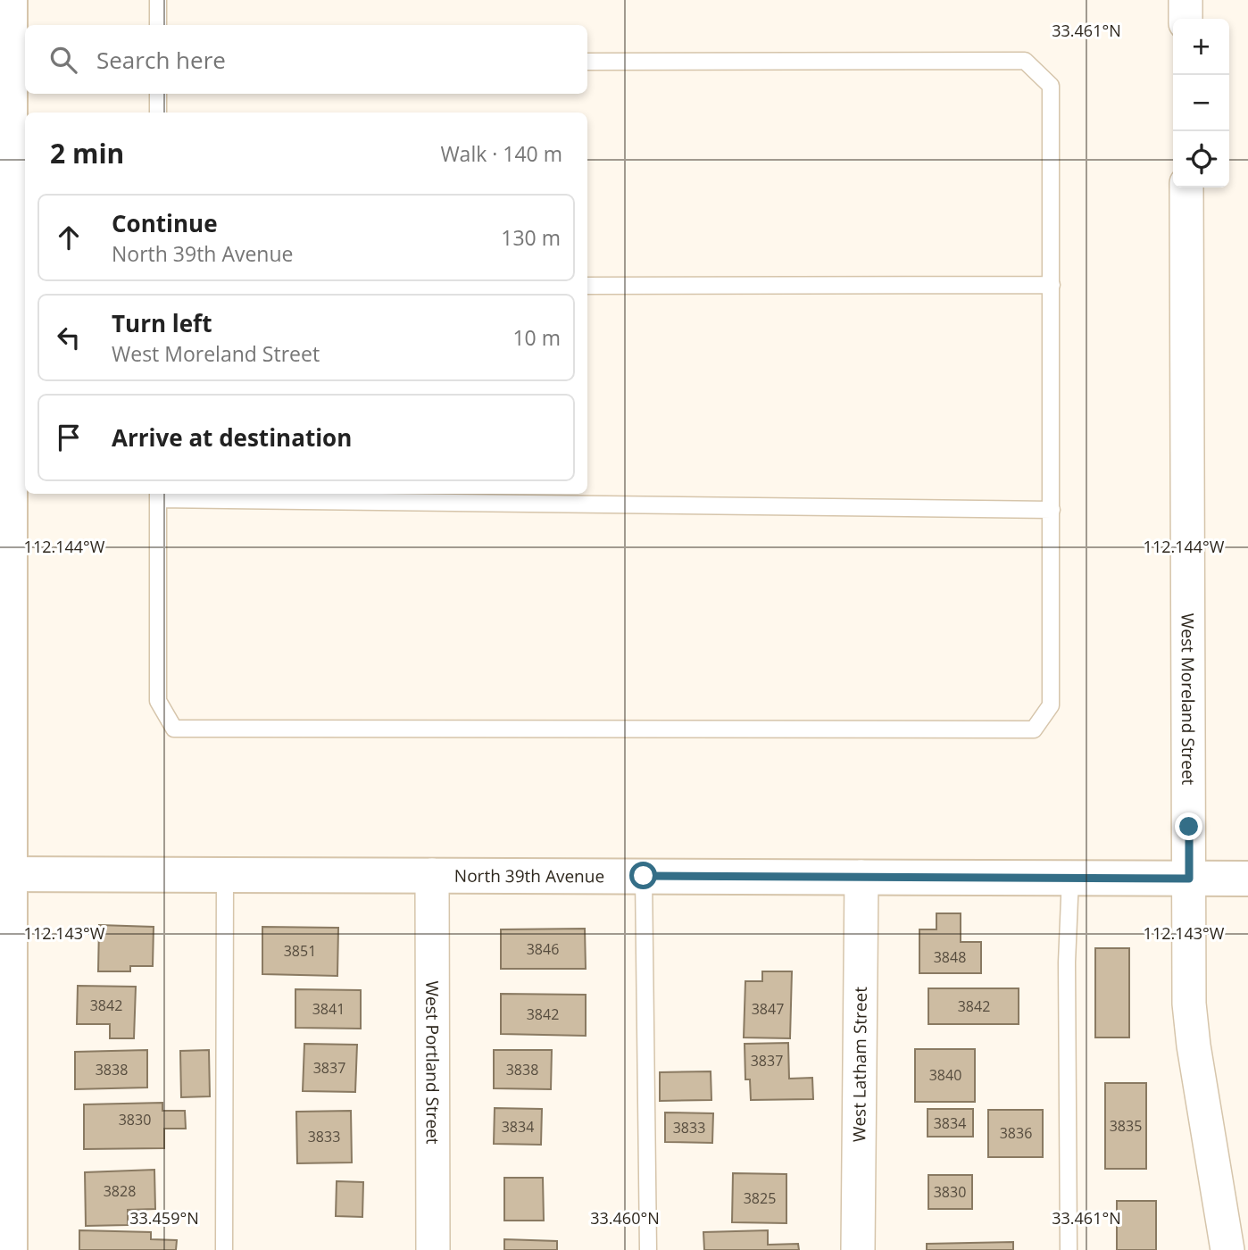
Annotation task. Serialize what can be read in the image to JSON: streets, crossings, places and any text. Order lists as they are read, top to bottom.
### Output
{
  "streets": {
    "street": [
      "West Moreland Street",
      "North 39th Avenue",
      "West Portland Street",
      "West Latham Street"
    ]
  },
  "crossings": [
    ["West Moreland Street", "North 39th Avenue"],
    ["North 39th Avenue", "West Portland Street"],
    ["North 39th Avenue", "West Latham Street"]
  ],
  "house_numbers": [
    "3846",
    "3851",
    "3848",
    "3842",
    "3842",
    "3841",
    "3847",
    "3842",
    "3837",
    "3837",
    "3838",
    "3838",
    "3840",
    "3830",
    "3834",
    "3835",
    "3834",
    "3833",
    "3836",
    "3833",
    "3828",
    "3830",
    "3825"
  ],
  "page": {
    "map_buttons": ["+", "−"],
    "search": "Search here",
    "heading": ["2 min", "Walk · 140 m"],
    "list": [
      ["Continue", "North 39th Avenue", "130 m"],
      ["Turn left", "West Moreland Street", "10 m"],
      "Arrive at destination"
    ]
  },
  "coordinates": [
    "33.461°N",
    "112.144°W",
    "112.143°W",
    "33.459°N",
    "33.460°N"
  ]
}
